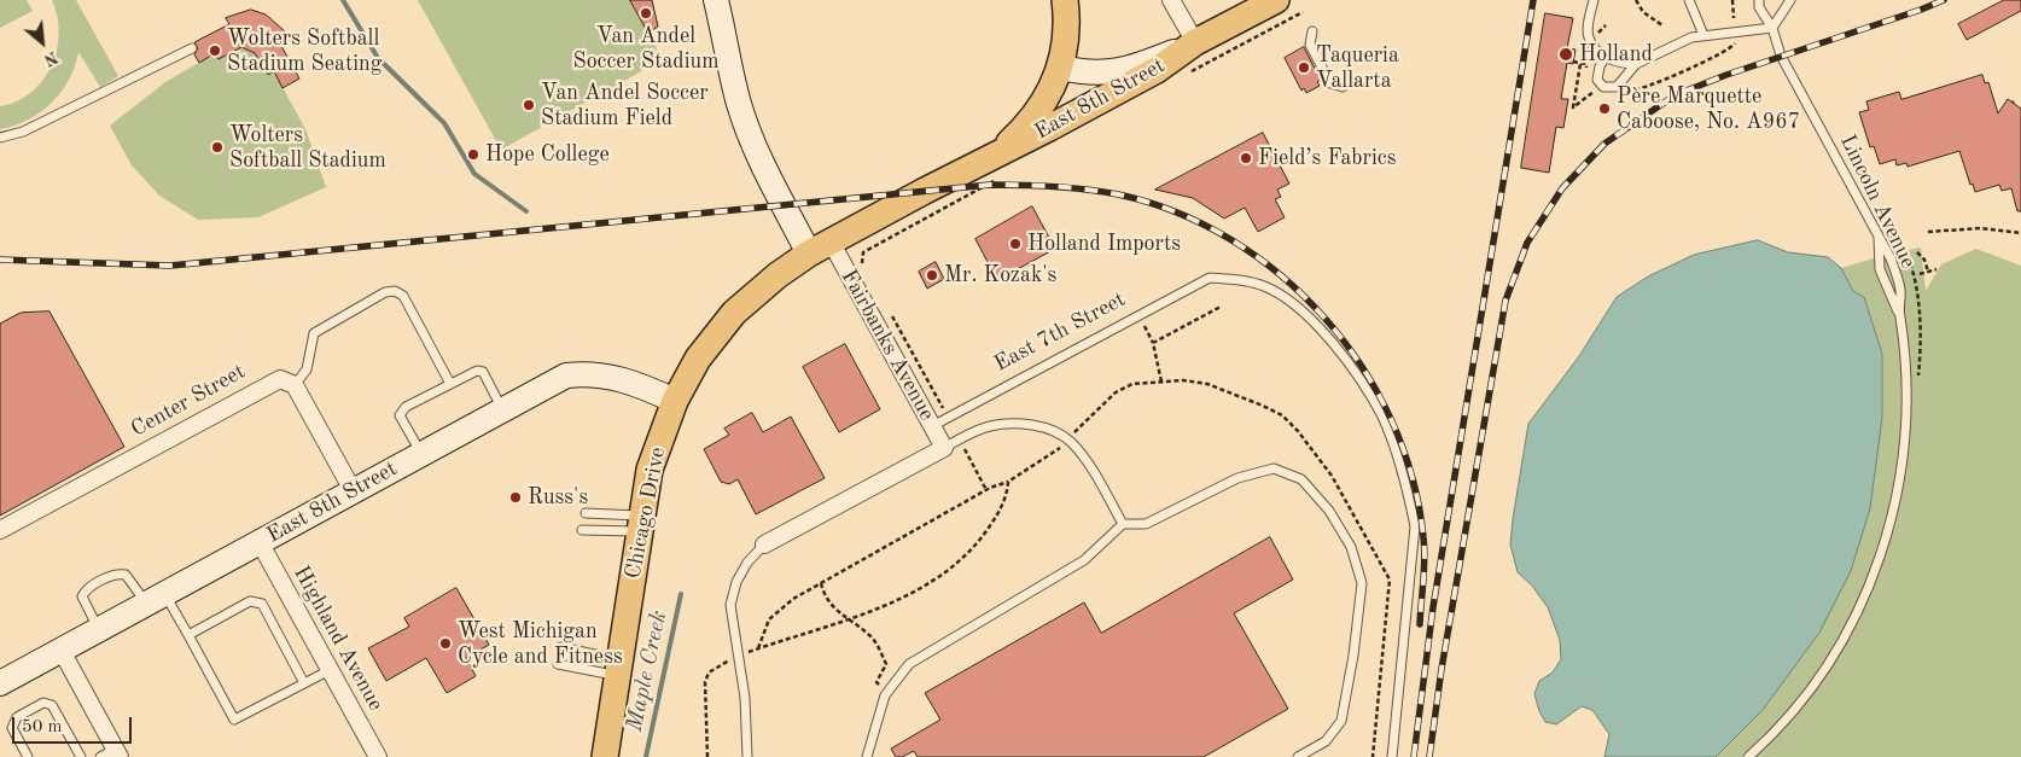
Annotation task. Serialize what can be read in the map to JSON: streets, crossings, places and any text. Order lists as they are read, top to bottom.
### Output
{
  "streets": {
    "main road": ["East 8th Street", "Fairbanks Avenue", "Chicago Drive"],
    "street": ["Center Street", "Highland Avenue"],
    "lane": ["Lincoln Avenue", "East 7th Street"]
  },
  "crossings": [
    ["East 8th Street", "Fairbanks Avenue"],
    ["East 8th Street", "Chicago Drive"],
    ["East 8th Street", "Highland Avenue"],
    ["East 7th Street", "Fairbanks Avenue"],
    ["Fairbanks Avenue", "Chicago Drive"]
  ],
  "water": ["Maple Creek"],
  "places": [
    "Van Andel Soccer Stadium",
    "Wolters Softball Stadium Seating",
    "Holland",
    "Taqueria Vallarta",
    "Van Andel Soccer Stadium Field",
    "Père Marquette Caboose, No. A967",
    "Wolters Softball Stadium",
    "Hope College",
    "Field’s Fabrics",
    "Holland Imports",
    "Mr. Kozak's",
    "Russ's",
    "West Michigan Cycle and Fitness"
  ],
  "scale_bar": "50 m",
  "north": "bottom right"
}
